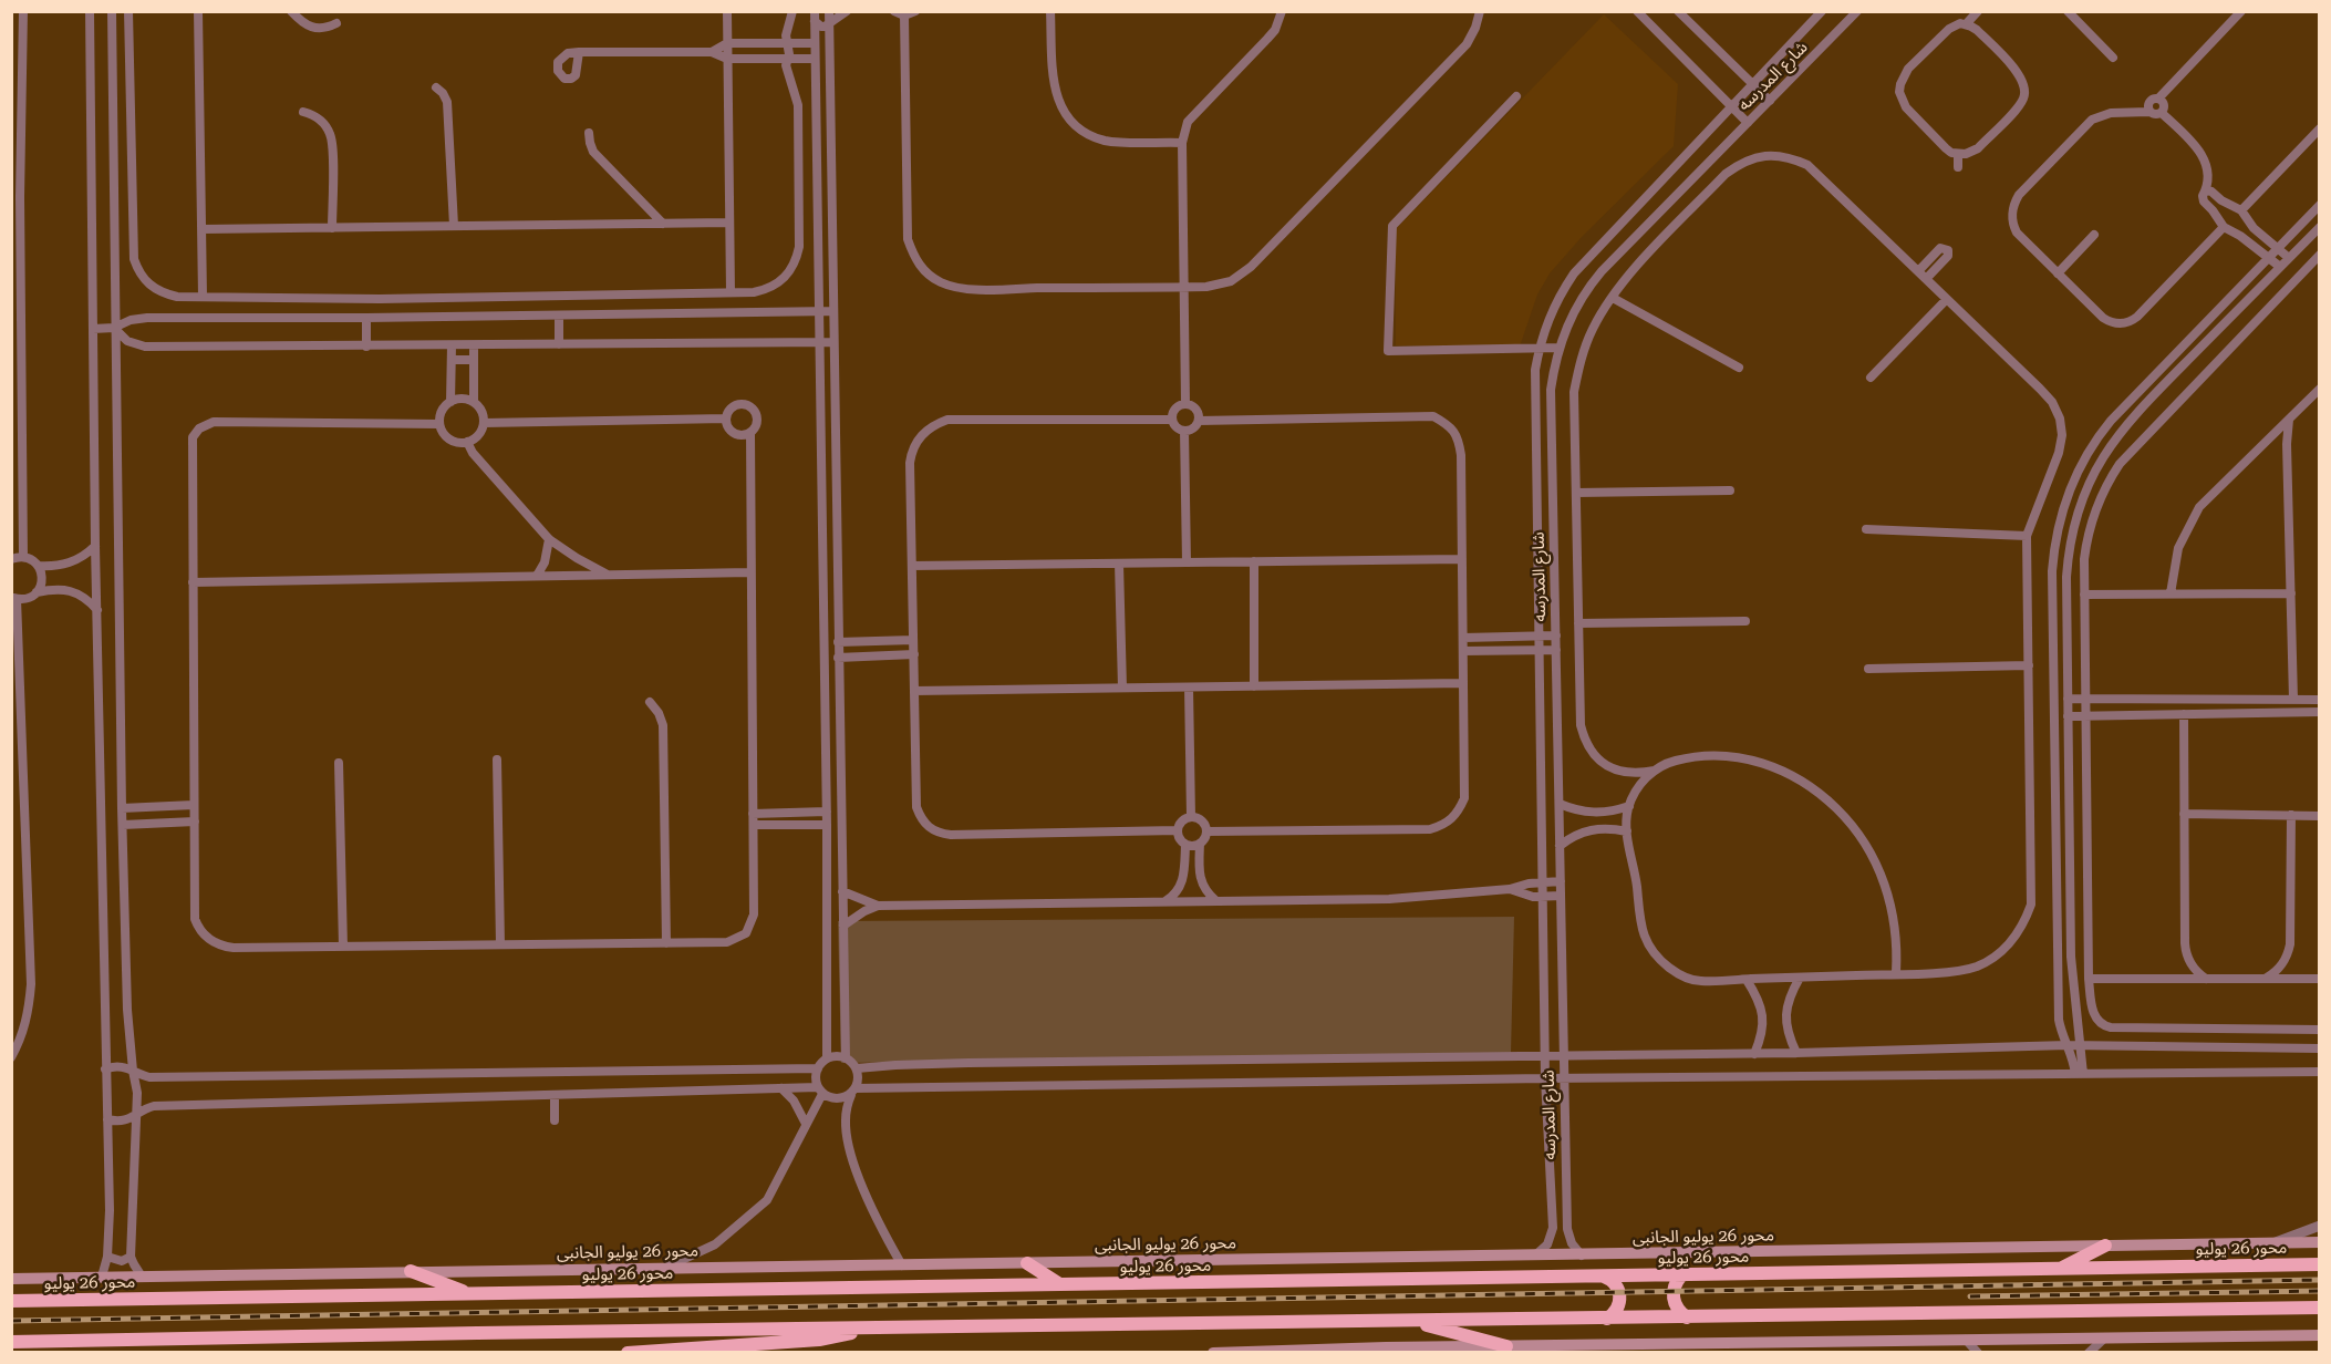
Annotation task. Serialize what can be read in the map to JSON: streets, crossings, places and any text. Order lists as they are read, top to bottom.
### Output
{
  "streets": {
    "highway": ["محور 26 يوليو"],
    "main road": ["محور 26 يوليو الجانبى"],
    "street": ["شارع المدرسه"]
  },
  "crossings": [
    ["شارع المدرسه", "محور 26 يوليو الجانبى"]
  ]
}
